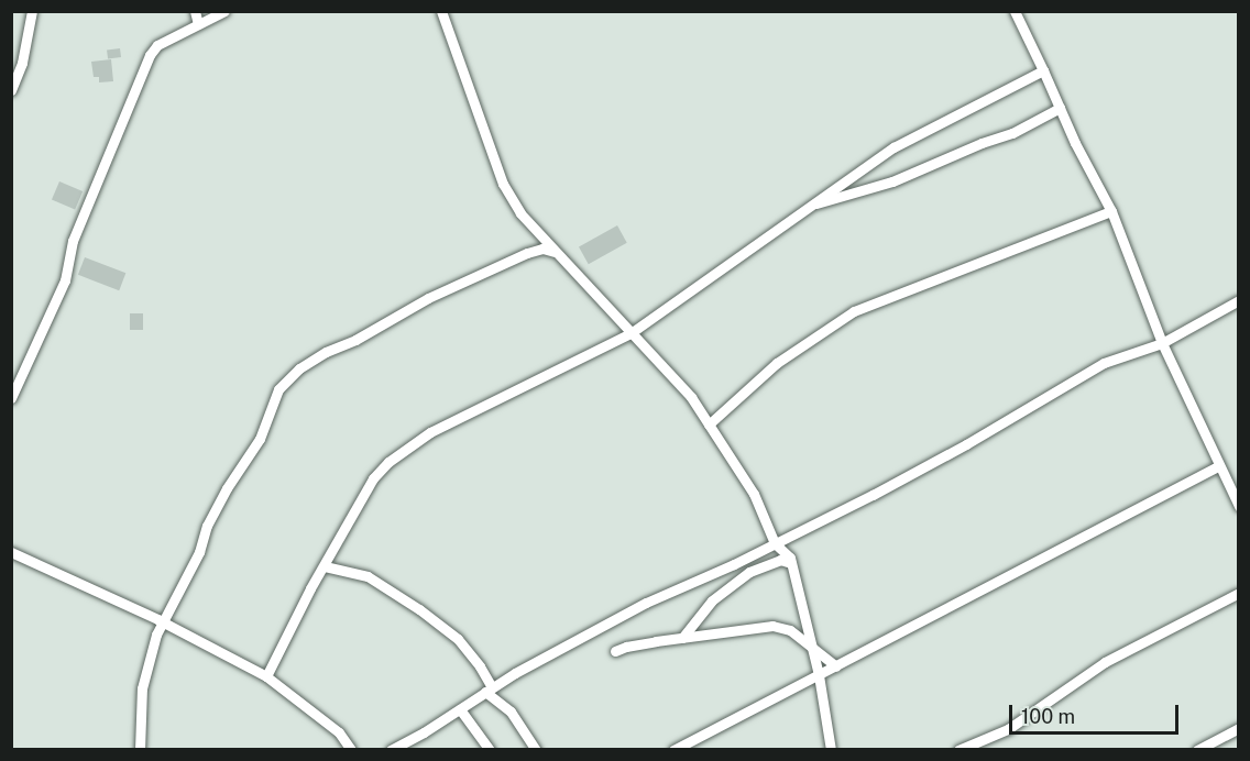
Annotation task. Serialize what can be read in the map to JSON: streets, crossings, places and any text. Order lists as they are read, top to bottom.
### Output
{
  "scale_bar": "100 m"
}
